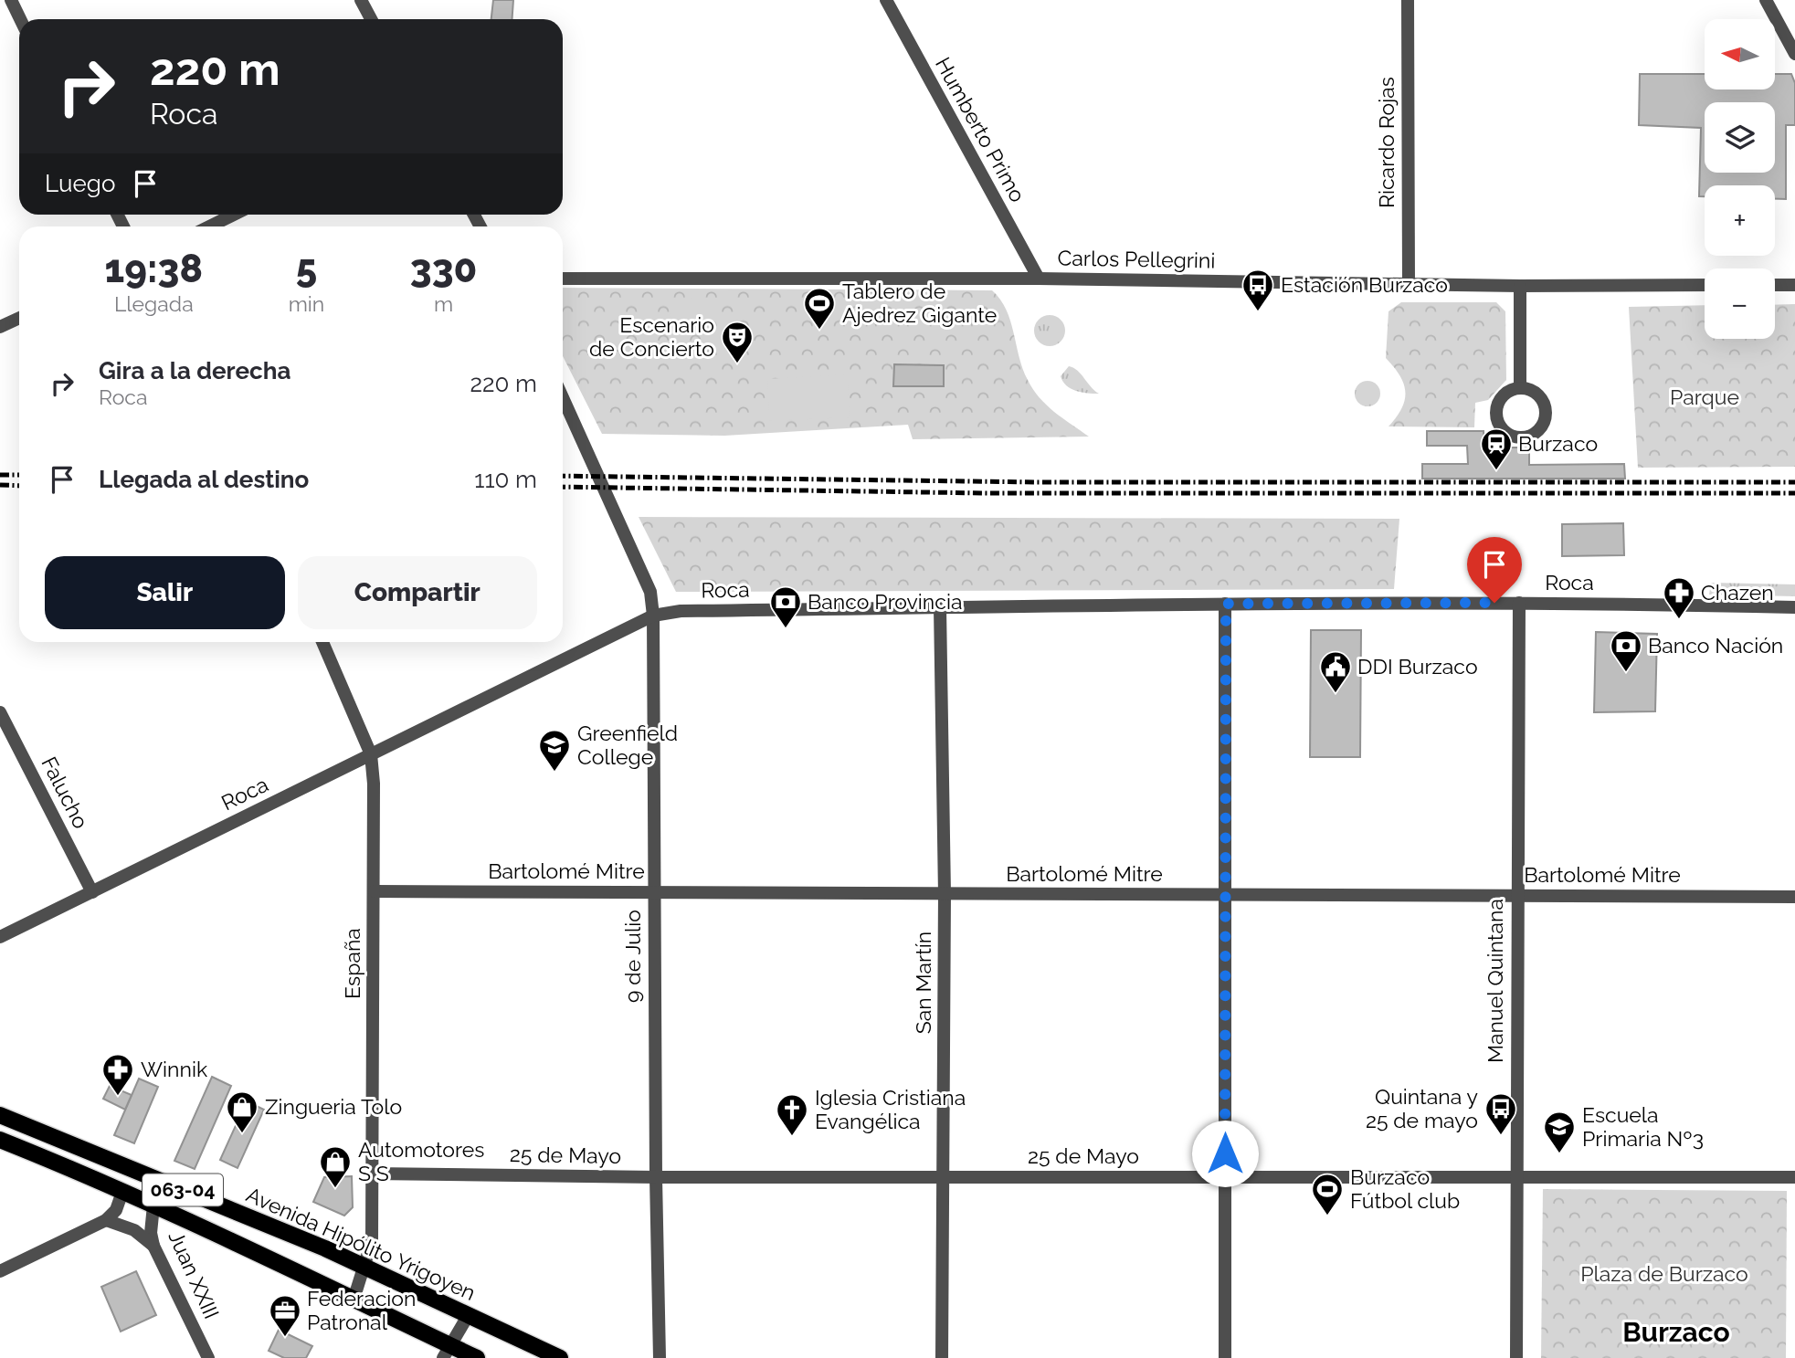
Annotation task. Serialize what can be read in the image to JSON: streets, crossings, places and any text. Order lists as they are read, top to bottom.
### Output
{
  "streets": {
    "main road": ["063-04", "Avenida Hipólito Yrigoyen"],
    "street": [
      "Humberto Primo",
      "Ricardo Rojas",
      "Carlos Pellegrini",
      "Roca",
      "Falucho",
      "Bartolomé Mitre",
      "9 de Julio",
      "España",
      "Manuel Quintana",
      "San Martín",
      "25 de Mayo",
      "Juan XXIII"
    ]
  },
  "crossings": [
    ["Humberto Primo", "Carlos Pellegrini"],
    ["Ricardo Rojas", "Carlos Pellegrini"],
    ["Roca", "Falucho"],
    ["Roca", "9 de Julio"],
    ["Roca", "España"],
    ["Roca", "Manuel Quintana"],
    ["Roca", "San Martín"],
    ["Bartolomé Mitre", "9 de Julio"],
    ["Bartolomé Mitre", "España"],
    ["Bartolomé Mitre", "Manuel Quintana"],
    ["Bartolomé Mitre", "San Martín"],
    ["9 de Julio", "25 de Mayo"],
    ["España", "25 de Mayo"],
    ["España", "063-04"],
    ["España", "Avenida Hipólito Yrigoyen"],
    ["Manuel Quintana", "25 de Mayo"],
    ["San Martín", "25 de Mayo"],
    ["063-04", "Juan XXIII"]
  ],
  "districts": ["Burzaco"],
  "parks": ["Parque", "Plaza de Burzaco"],
  "places": {
    "bus stop": ["Estación Burzaco", "Quintana y 25 de mayo"],
    "sports": ["Tablero de Ajedrez Gigante", "Burzaco Fútbol club"],
    "theatre": ["Escenario de Concierto"],
    "station": ["Burzaco"],
    "pharmacy": ["Chazen", "Winnik"],
    "bank": ["Banco Provincia", "Banco Nación"],
    "public building": ["DDI Burzaco"],
    "school or university": ["Greenfield College", "Escuela Primaria Nº3"],
    "shop": ["Zingueria Tolo", "Automotores S S"],
    "church": ["Iglesia Cristiana Evangélica"],
    "office": ["Federacion Patronal"]
  },
  "north": "left",
  "page": {
    "map_buttons": ["+", "−"],
    "turn": ["220 m", "Roca"],
    "then": "Luego",
    "eta": [
      "19:38",
      "Llegada",
      "5",
      "min",
      "330",
      "m"
    ],
    "list": [
      {
        "name": "Gira a la derecha",
        "note": "Roca",
        "value": "220 m"
      },
      {
        "name": "Llegada al destino",
        "value": "110 m"
      }
    ],
    "buttons": ["Salir", "Compartir"]
  }
}
